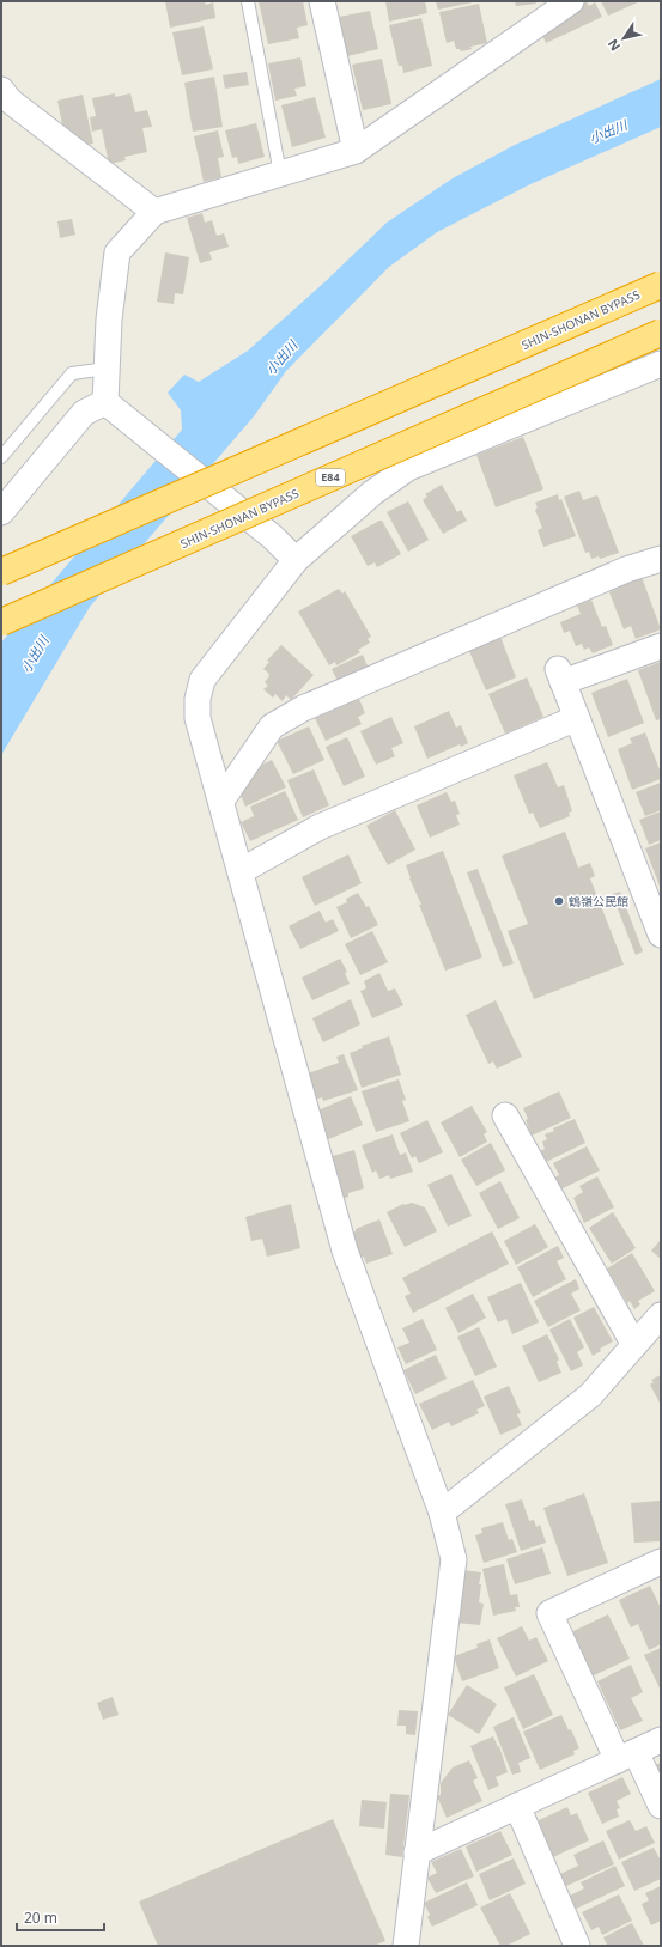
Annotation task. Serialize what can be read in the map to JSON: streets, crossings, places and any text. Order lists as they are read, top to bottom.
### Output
{
  "streets": {
    "highway": ["SHIN-SHONAN BYPASS", "E84"]
  },
  "water": ["小出川"],
  "places": ["鶴嶺公民館"],
  "scale_bar": "20 m",
  "north": "bottom left"
}
